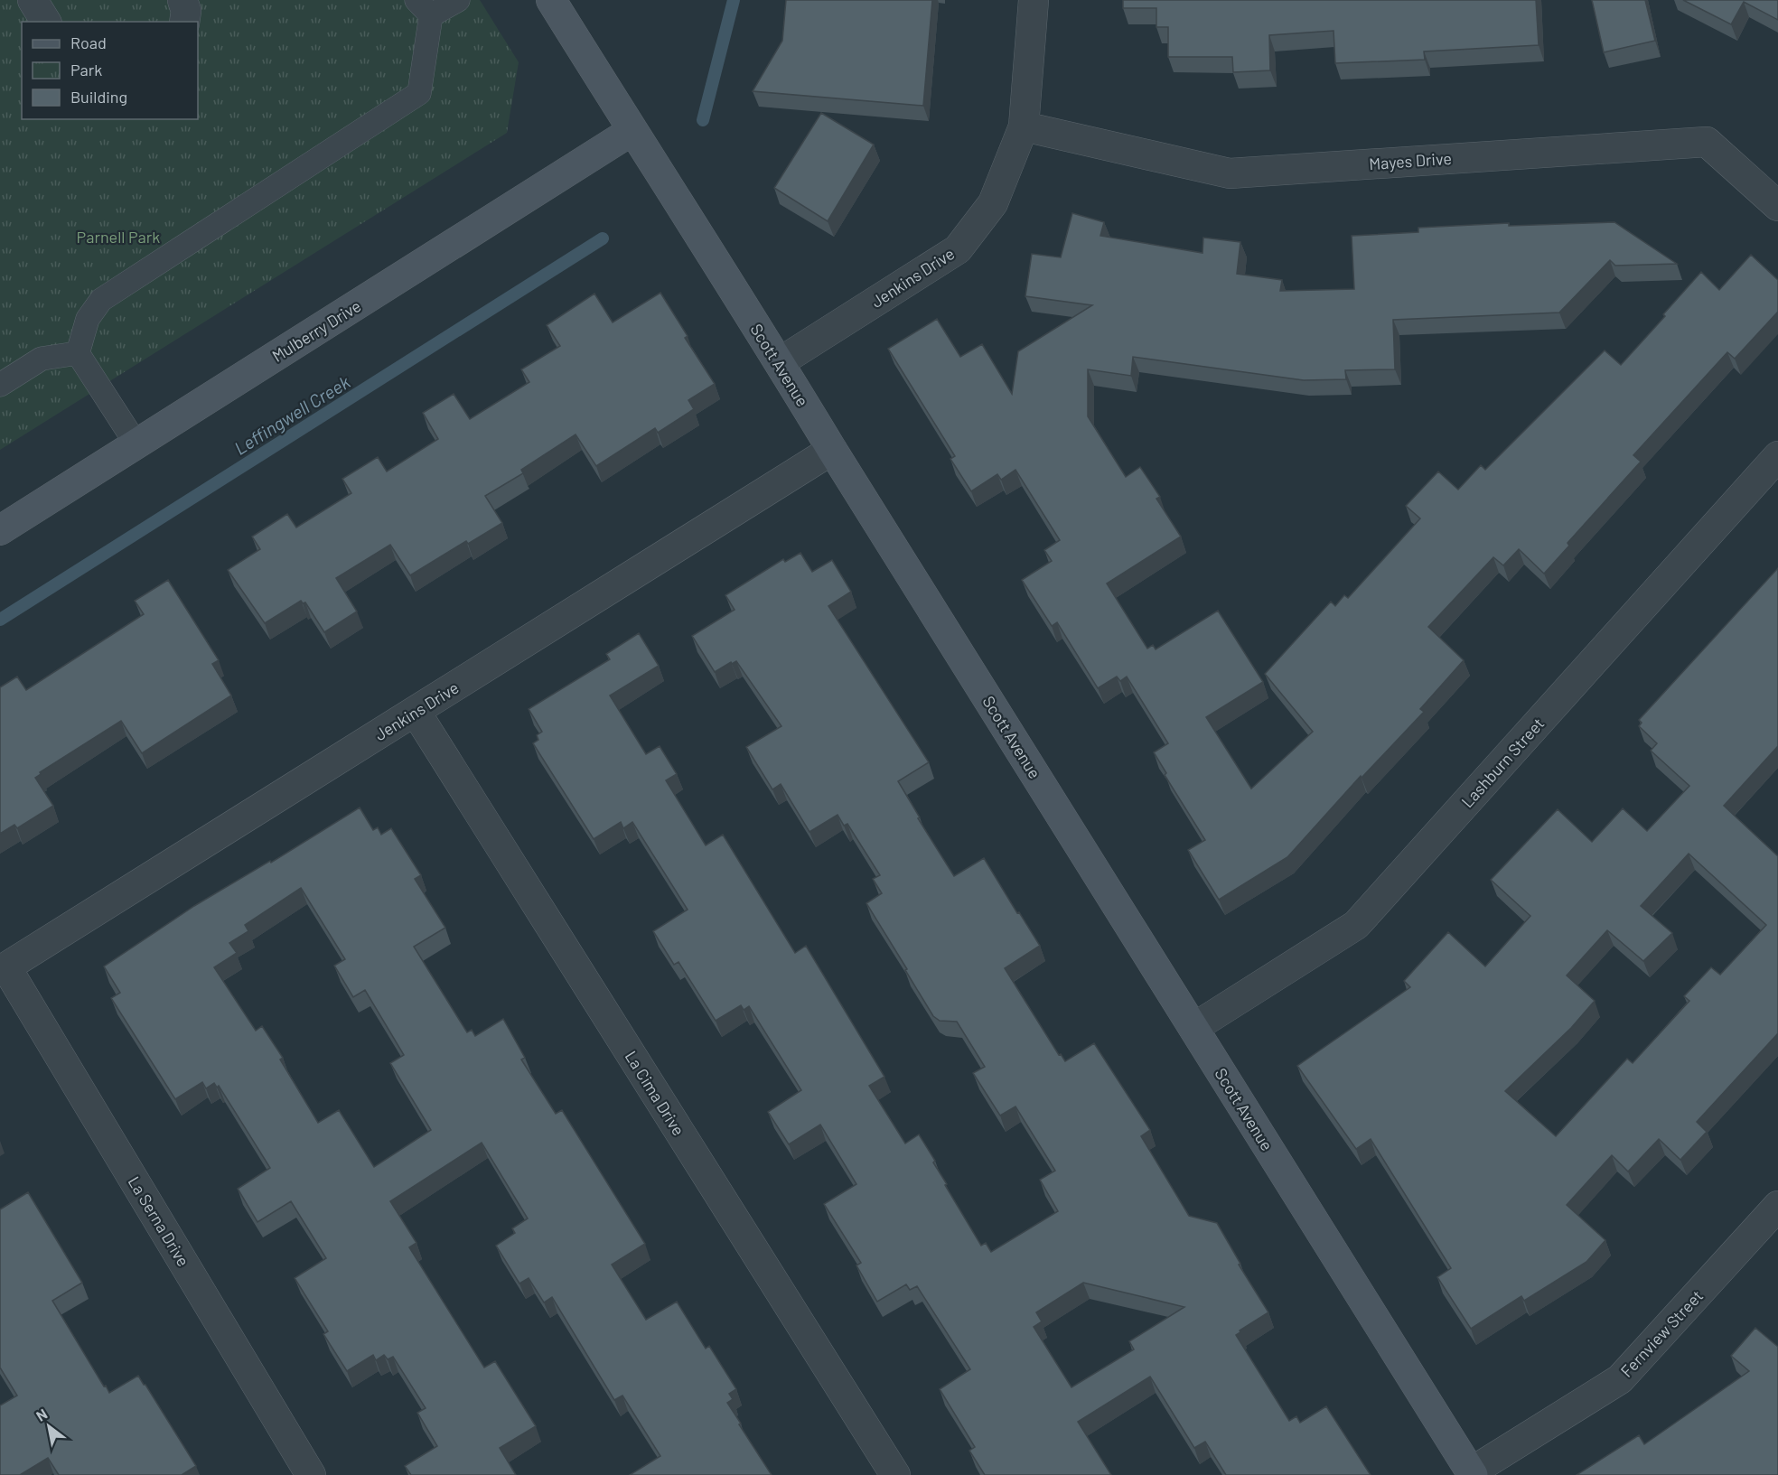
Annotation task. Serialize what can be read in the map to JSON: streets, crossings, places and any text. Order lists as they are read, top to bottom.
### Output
{
  "streets": {
    "street": [
      "Mayes Drive",
      "Jenkins Drive",
      "Mulberry Drive",
      "Scott Avenue",
      "Lashburn Street",
      "La Cima Drive",
      "La Serna Drive",
      "Fernview Street"
    ]
  },
  "crossings": [
    ["Mayes Drive", "Jenkins Drive"],
    ["Jenkins Drive", "Scott Avenue"],
    ["Jenkins Drive", "La Cima Drive"],
    ["Jenkins Drive", "La Serna Drive"],
    ["Mulberry Drive", "Scott Avenue"],
    ["Scott Avenue", "Lashburn Street"],
    ["Scott Avenue", "Fernview Street"]
  ],
  "water": ["Leffingwell Creek"],
  "parks": ["Parnell Park"],
  "legend": ["Road", "Park", "Building"],
  "north": "top left"
}
